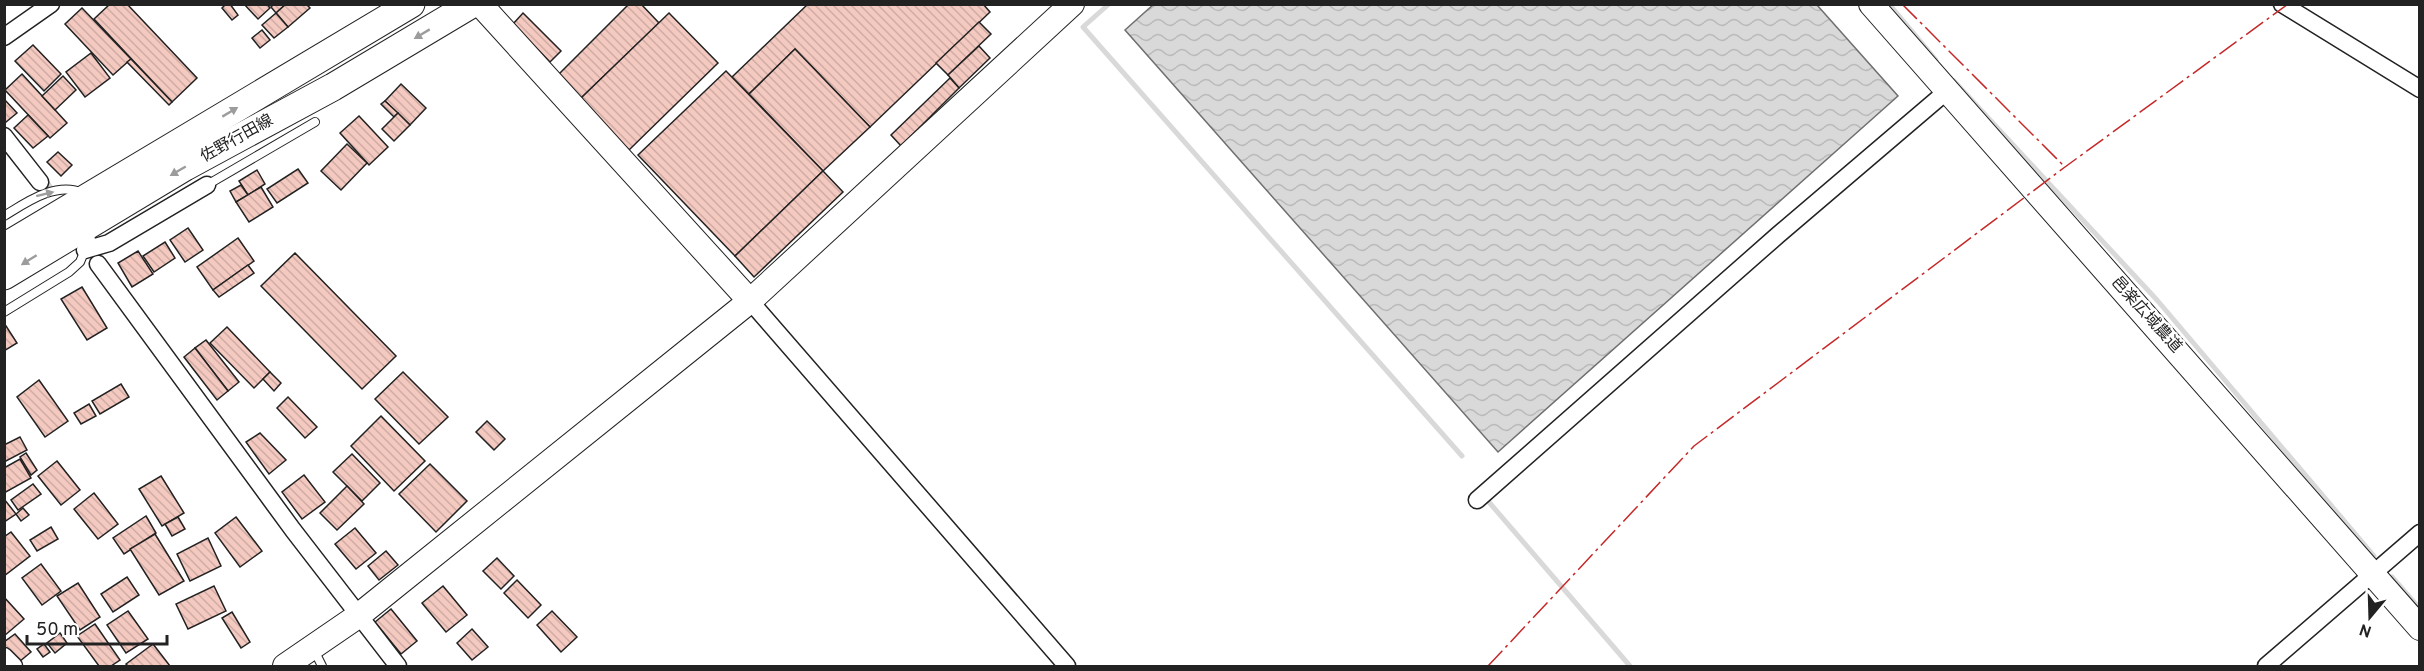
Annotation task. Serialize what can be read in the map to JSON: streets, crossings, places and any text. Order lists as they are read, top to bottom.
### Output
{
  "streets": {
    "main road": ["佐野行田線"],
    "street": ["邑楽広域農道"]
  },
  "scale_bar": "50 m",
  "north": "bottom"
}
